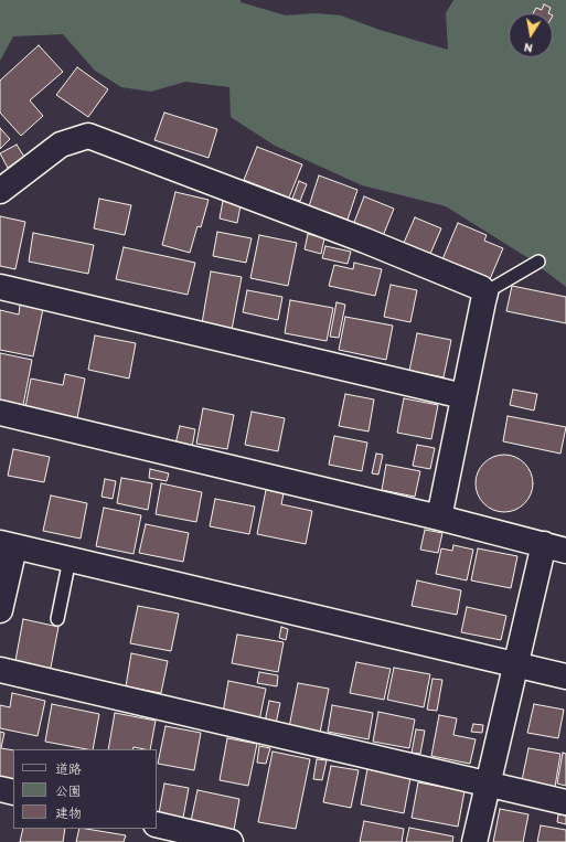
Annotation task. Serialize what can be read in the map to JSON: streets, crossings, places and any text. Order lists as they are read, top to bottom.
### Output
{
  "legend": ["道路", "公園", "建物"],
  "north": "bottom"
}
